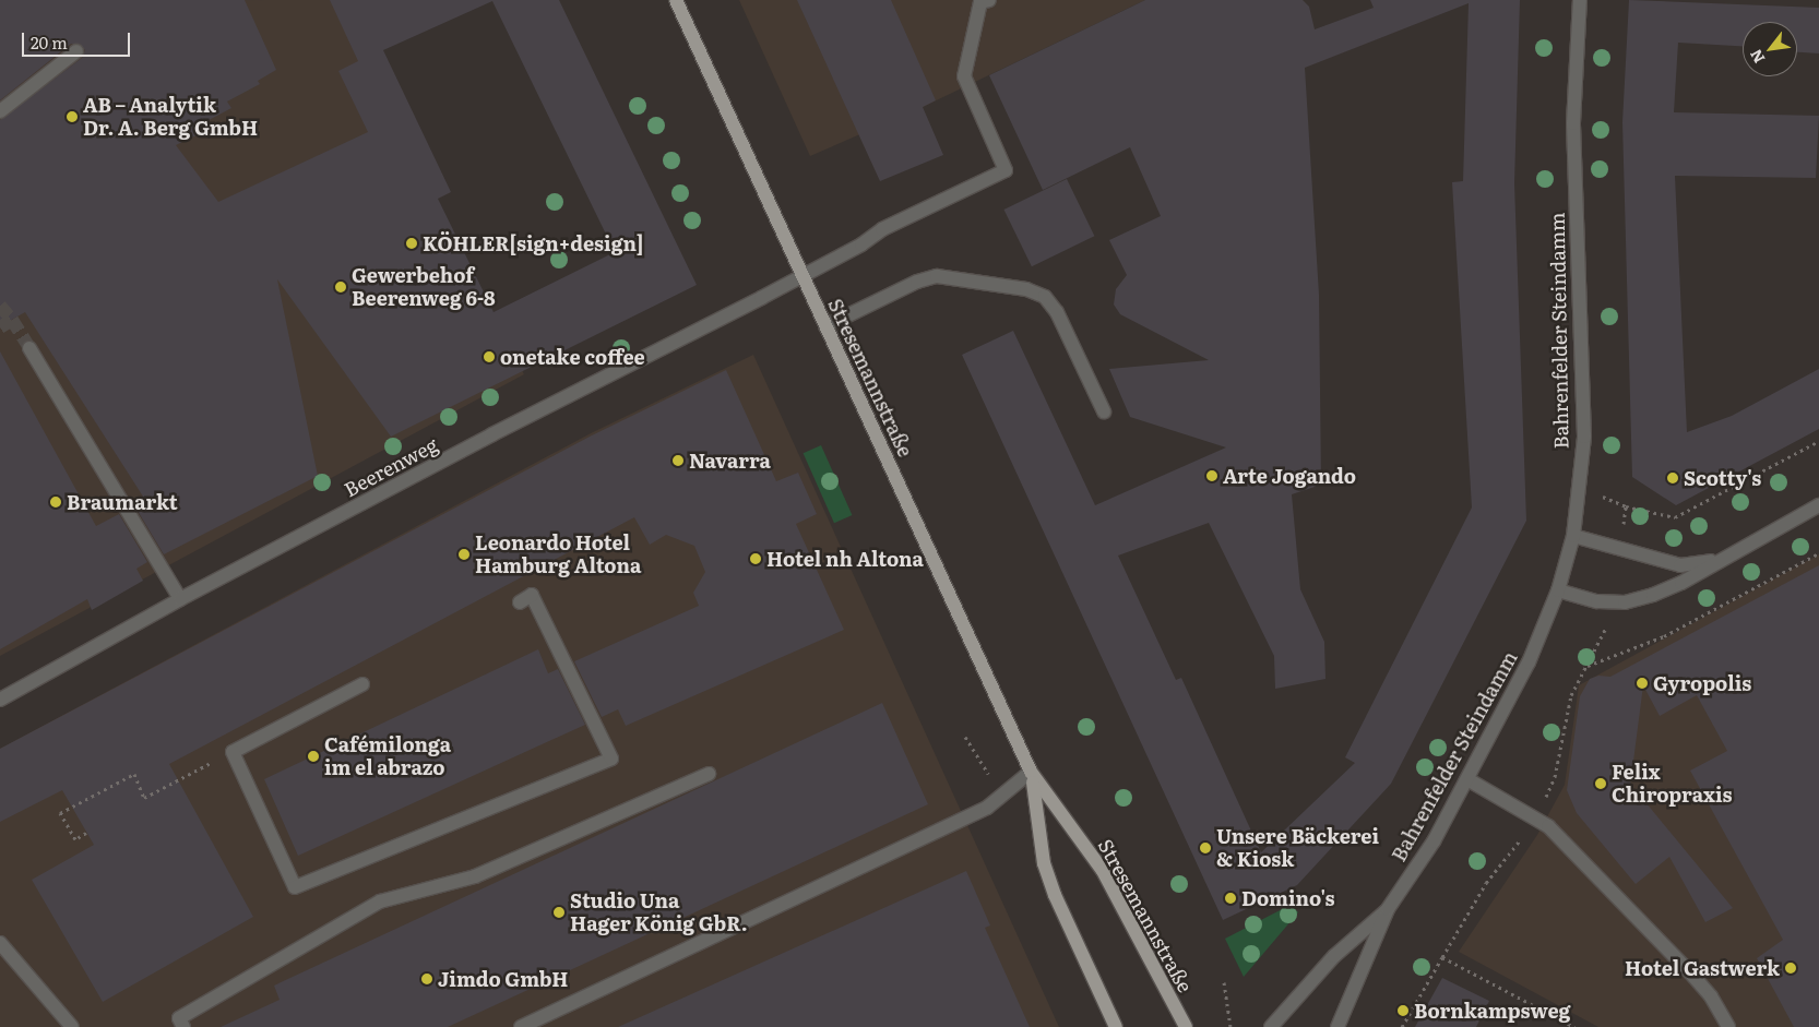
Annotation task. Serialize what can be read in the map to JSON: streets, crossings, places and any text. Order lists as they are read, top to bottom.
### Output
{
  "streets": {
    "main road": ["Stresemannstraße"],
    "street": ["Bahrenfelder Steindamm", "Beerenweg"]
  },
  "crossings": [
    ["Stresemannstraße", "Beerenweg"]
  ],
  "places": [
    "AB – Analytik Dr. A. Berg GmbH",
    "KÖHLER[sign+design]",
    "Gewerbehof Beerenweg 6-8",
    "onetake coffee",
    "Navarra",
    "Arte Jogando",
    "Scotty's",
    "Braumarkt",
    "Leonardo Hotel Hamburg Altona",
    "Hotel nh Altona",
    "Gyropolis",
    "Cafémilonga im el abrazo",
    "Felix Chiropraxis",
    "Unsere Bäckerei & Kiosk",
    "Domino's",
    "Studio Una Hager König GbR.",
    "Hotel Gastwerk",
    "Jimdo GmbH",
    "Bornkampsweg"
  ],
  "scale_bar": "20 m",
  "north": "bottom left"
}
